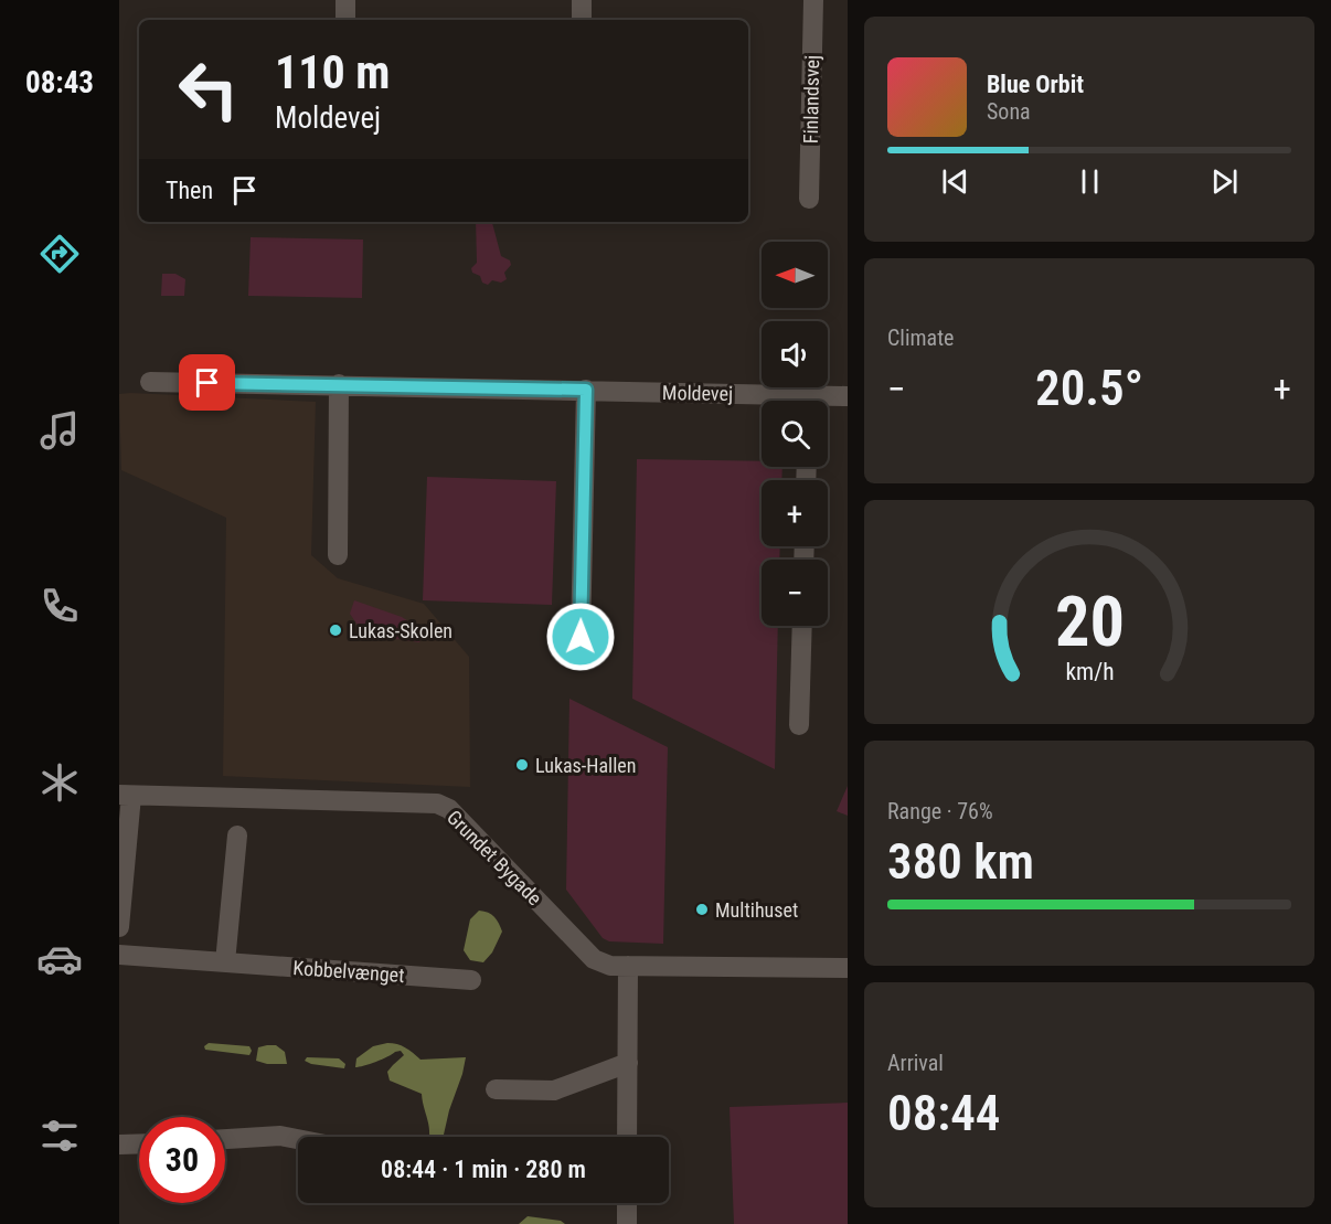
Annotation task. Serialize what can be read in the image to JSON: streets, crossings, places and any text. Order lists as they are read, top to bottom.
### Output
{
  "streets": {
    "street": [
      "Finlandsvej",
      "Moldevej",
      "Grundet Bygade",
      "Kobbelvænget"
    ]
  },
  "places": ["Lukas-Skolen", "Lukas-Hallen", "Multihuset"],
  "north": "left",
  "page": {
    "tabs": "08:43",
    "turn": ["110 m", "Moldevej"],
    "song": ["Blue Orbit", "Sona"],
    "then": "Then",
    "map_buttons": ["+", "−"],
    "tile": [
      "Climate",
      ["Range · 76%", "380 km"],
      ["Arrival", "08:44"]
    ],
    "heat": ["−", "20.5°", "+"],
    "limit": "30",
    "trip": "08:44 · 1 min · 280 m",
    "gauge": ["20", "km/h"]
  }
}
